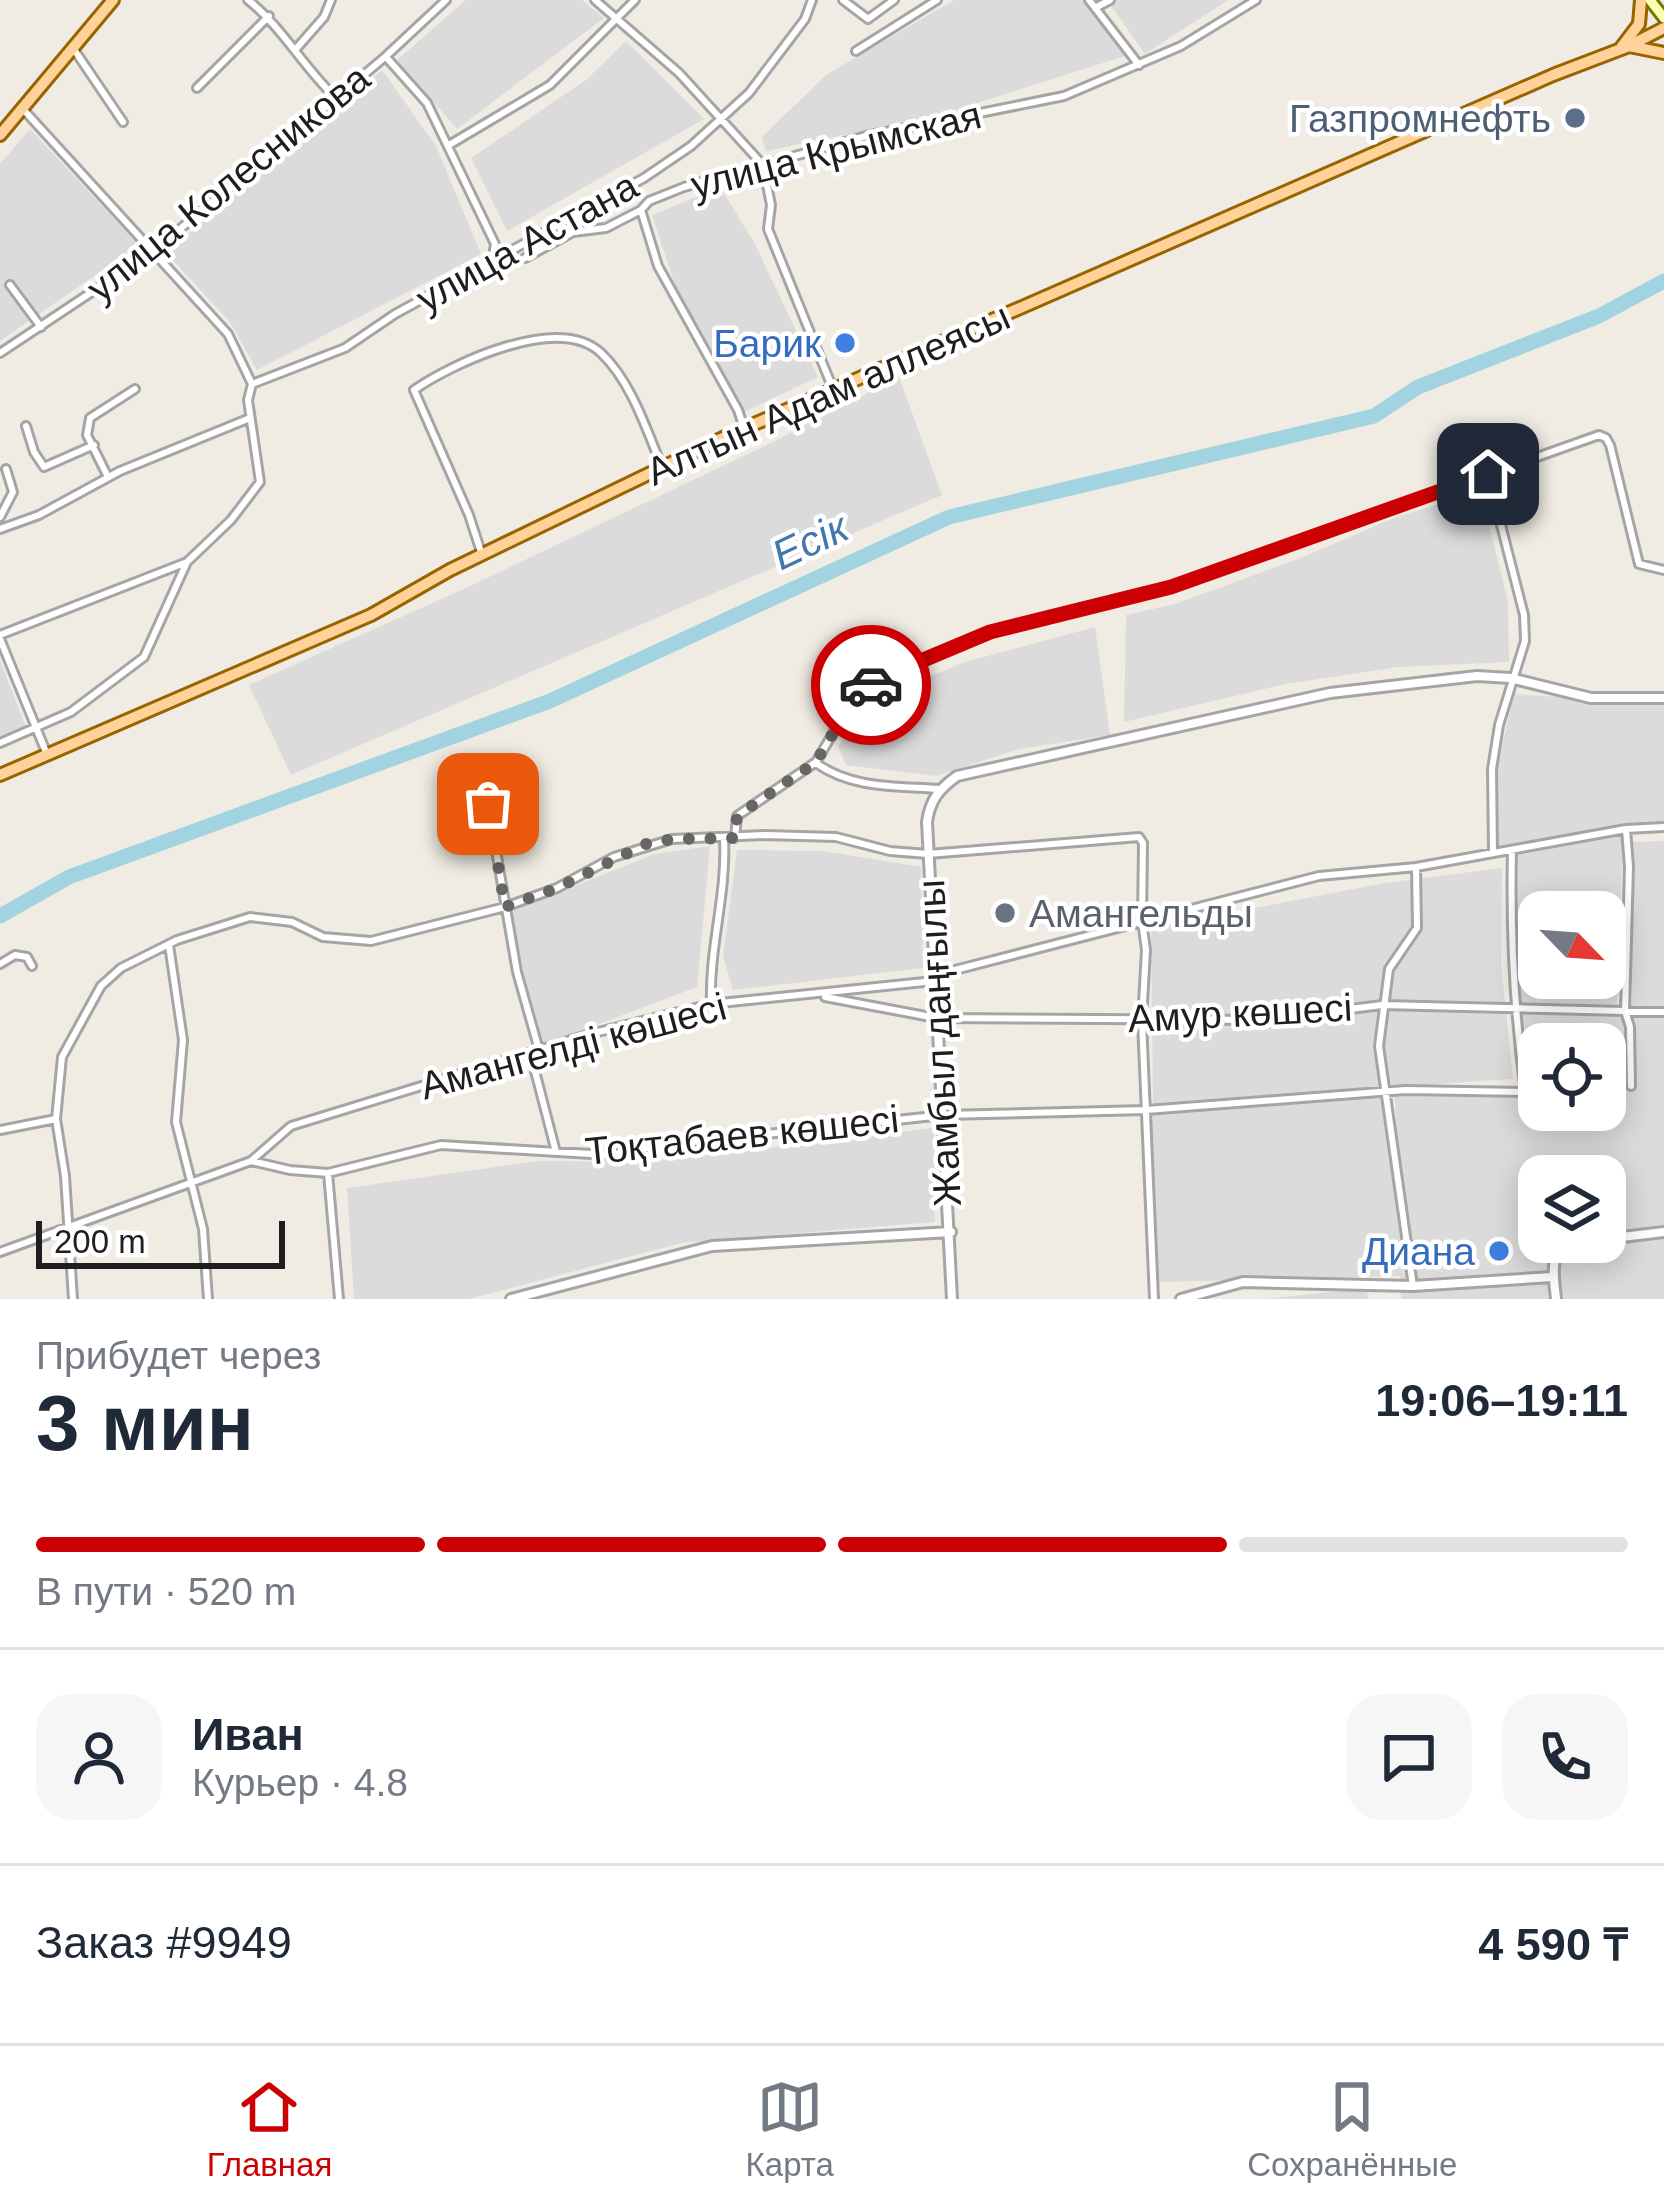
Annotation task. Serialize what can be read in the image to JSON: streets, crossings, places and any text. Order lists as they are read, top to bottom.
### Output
{
  "streets": {
    "main road": ["Алтын Адам аллеясы"],
    "street": [
      "улица Крымская",
      "улица Колесникова",
      "улица Астана",
      "Амур көшесі",
      "Жамбыл даңғылы",
      "Амангелді көшесі",
      "Тоқтабаев көшесі"
    ]
  },
  "crossings": [
    ["улица Крымская", "Алтын Адам аллеясы"],
    ["Амур көшесі", "Жамбыл даңғылы"],
    ["Амур көшесі", "Амангелді көшесі"],
    ["Амур көшесі", "Тоқтабаев көшесі"],
    ["Жамбыл даңғылы", "Амангелді көшесі"],
    ["Жамбыл даңғылы", "Тоқтабаев көшесі"],
    ["Амангелді көшесі", "Тоқтабаев көшесі"]
  ],
  "water": ["Есік"],
  "places": [
    "Газпромнефть",
    "Барик",
    "Амангельды",
    "Диана"
  ],
  "scale_bar": "200 m",
  "north": "bottom right",
  "page": {
    "scale": "200 m",
    "heading": ["3 мин", "Прибудет через", "19:06–19:11"],
    "panel": [
      "Иван",
      "Курьер · 4.8",
      "Заказ #9949",
      "4 590 ₸"
    ],
    "bar": "В пути · 520 m",
    "tabs": ["Главная", "Карта", "Сохранённые"]
  }
}
